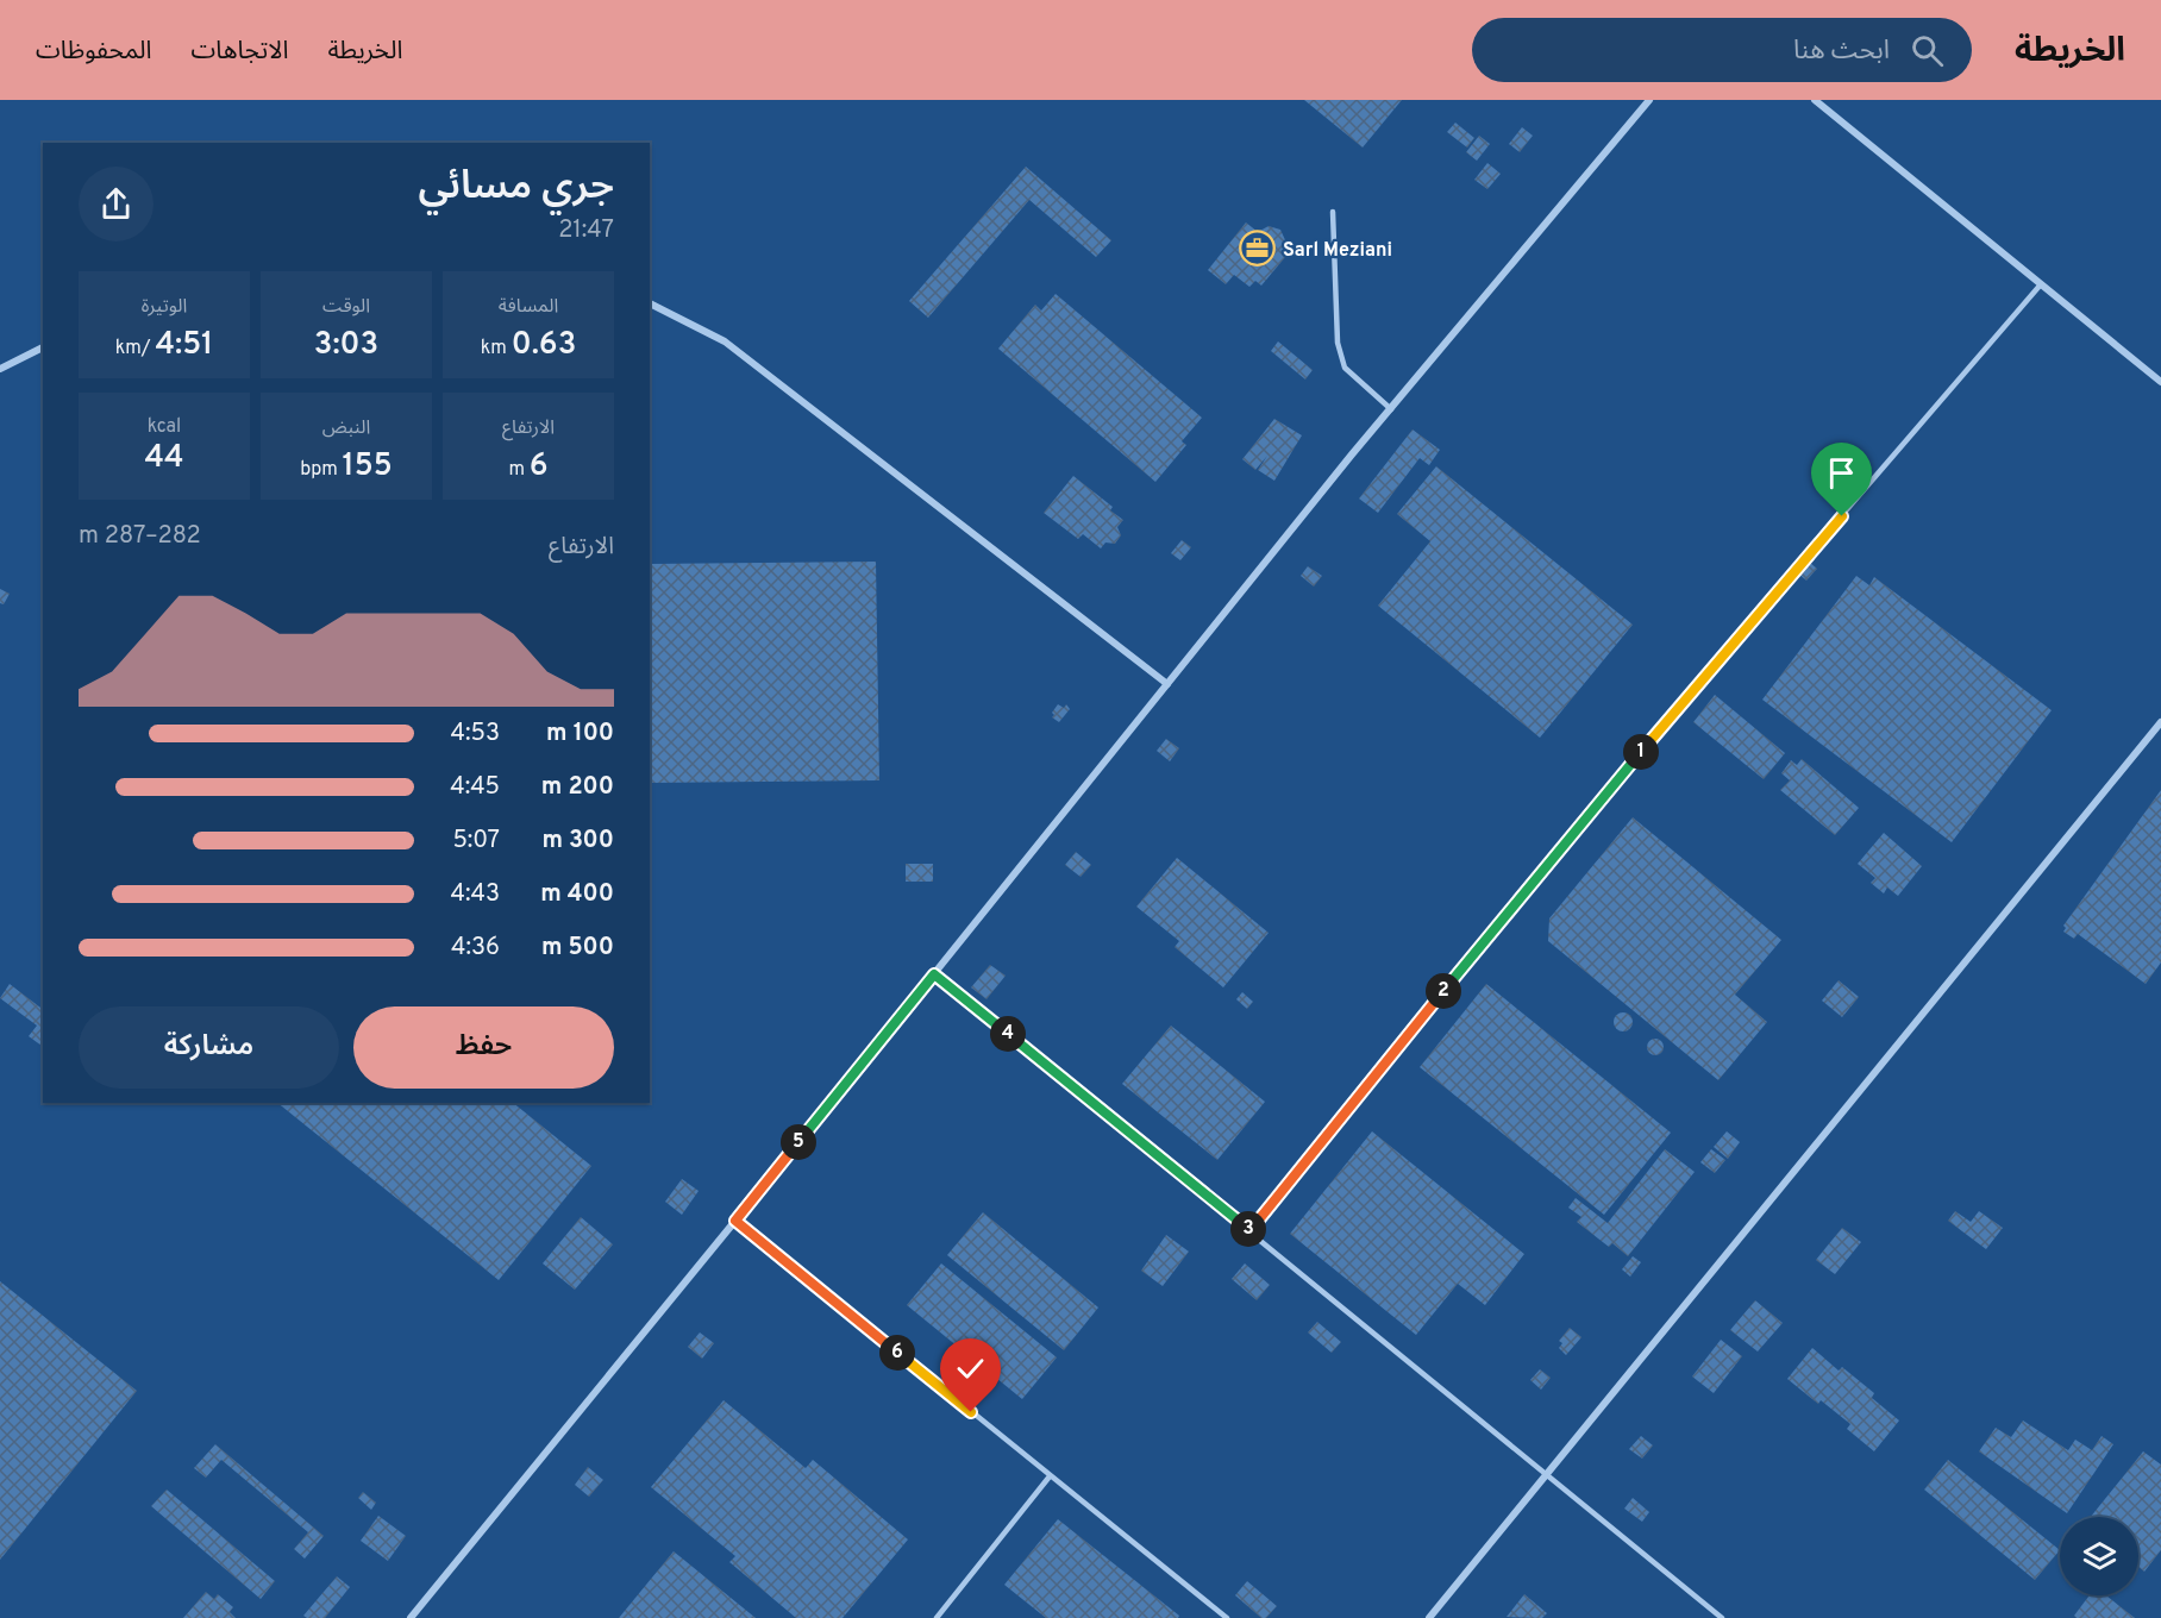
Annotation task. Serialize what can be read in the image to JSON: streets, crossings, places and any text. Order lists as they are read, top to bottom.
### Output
{
  "places": {
    "office": ["Sarl Meziani"]
  },
  "page": {
    "header": "الخريطة",
    "search": "ابحث هنا",
    "nav": ["الخريطة", "الاتجاهات", "المحفوظات"],
    "heading": ["جري مسائي", "21:47"],
    "stats": [
      ["المسافة", "0.63 km"],
      ["الوقت", "3:03"],
      ["الوتيرة", "4:51 /km"],
      ["الارتفاع", "6 m"],
      ["النبض", "155 bpm"],
      ["kcal", "44"]
    ],
    "chart": ["الارتفاع", "282–287 m"],
    "list": [
      {
        "name": "100 m",
        "note": "4:53"
      },
      {
        "name": "200 m",
        "note": "4:45"
      },
      {
        "name": "300 m",
        "note": "5:07"
      },
      {
        "name": "400 m",
        "note": "4:43"
      },
      {
        "name": "500 m",
        "note": "4:36"
      }
    ],
    "pins": [
      "1",
      "2",
      "4",
      "5",
      "3",
      "6"
    ],
    "buttons": ["حفظ", "مشاركة"]
  }
}
